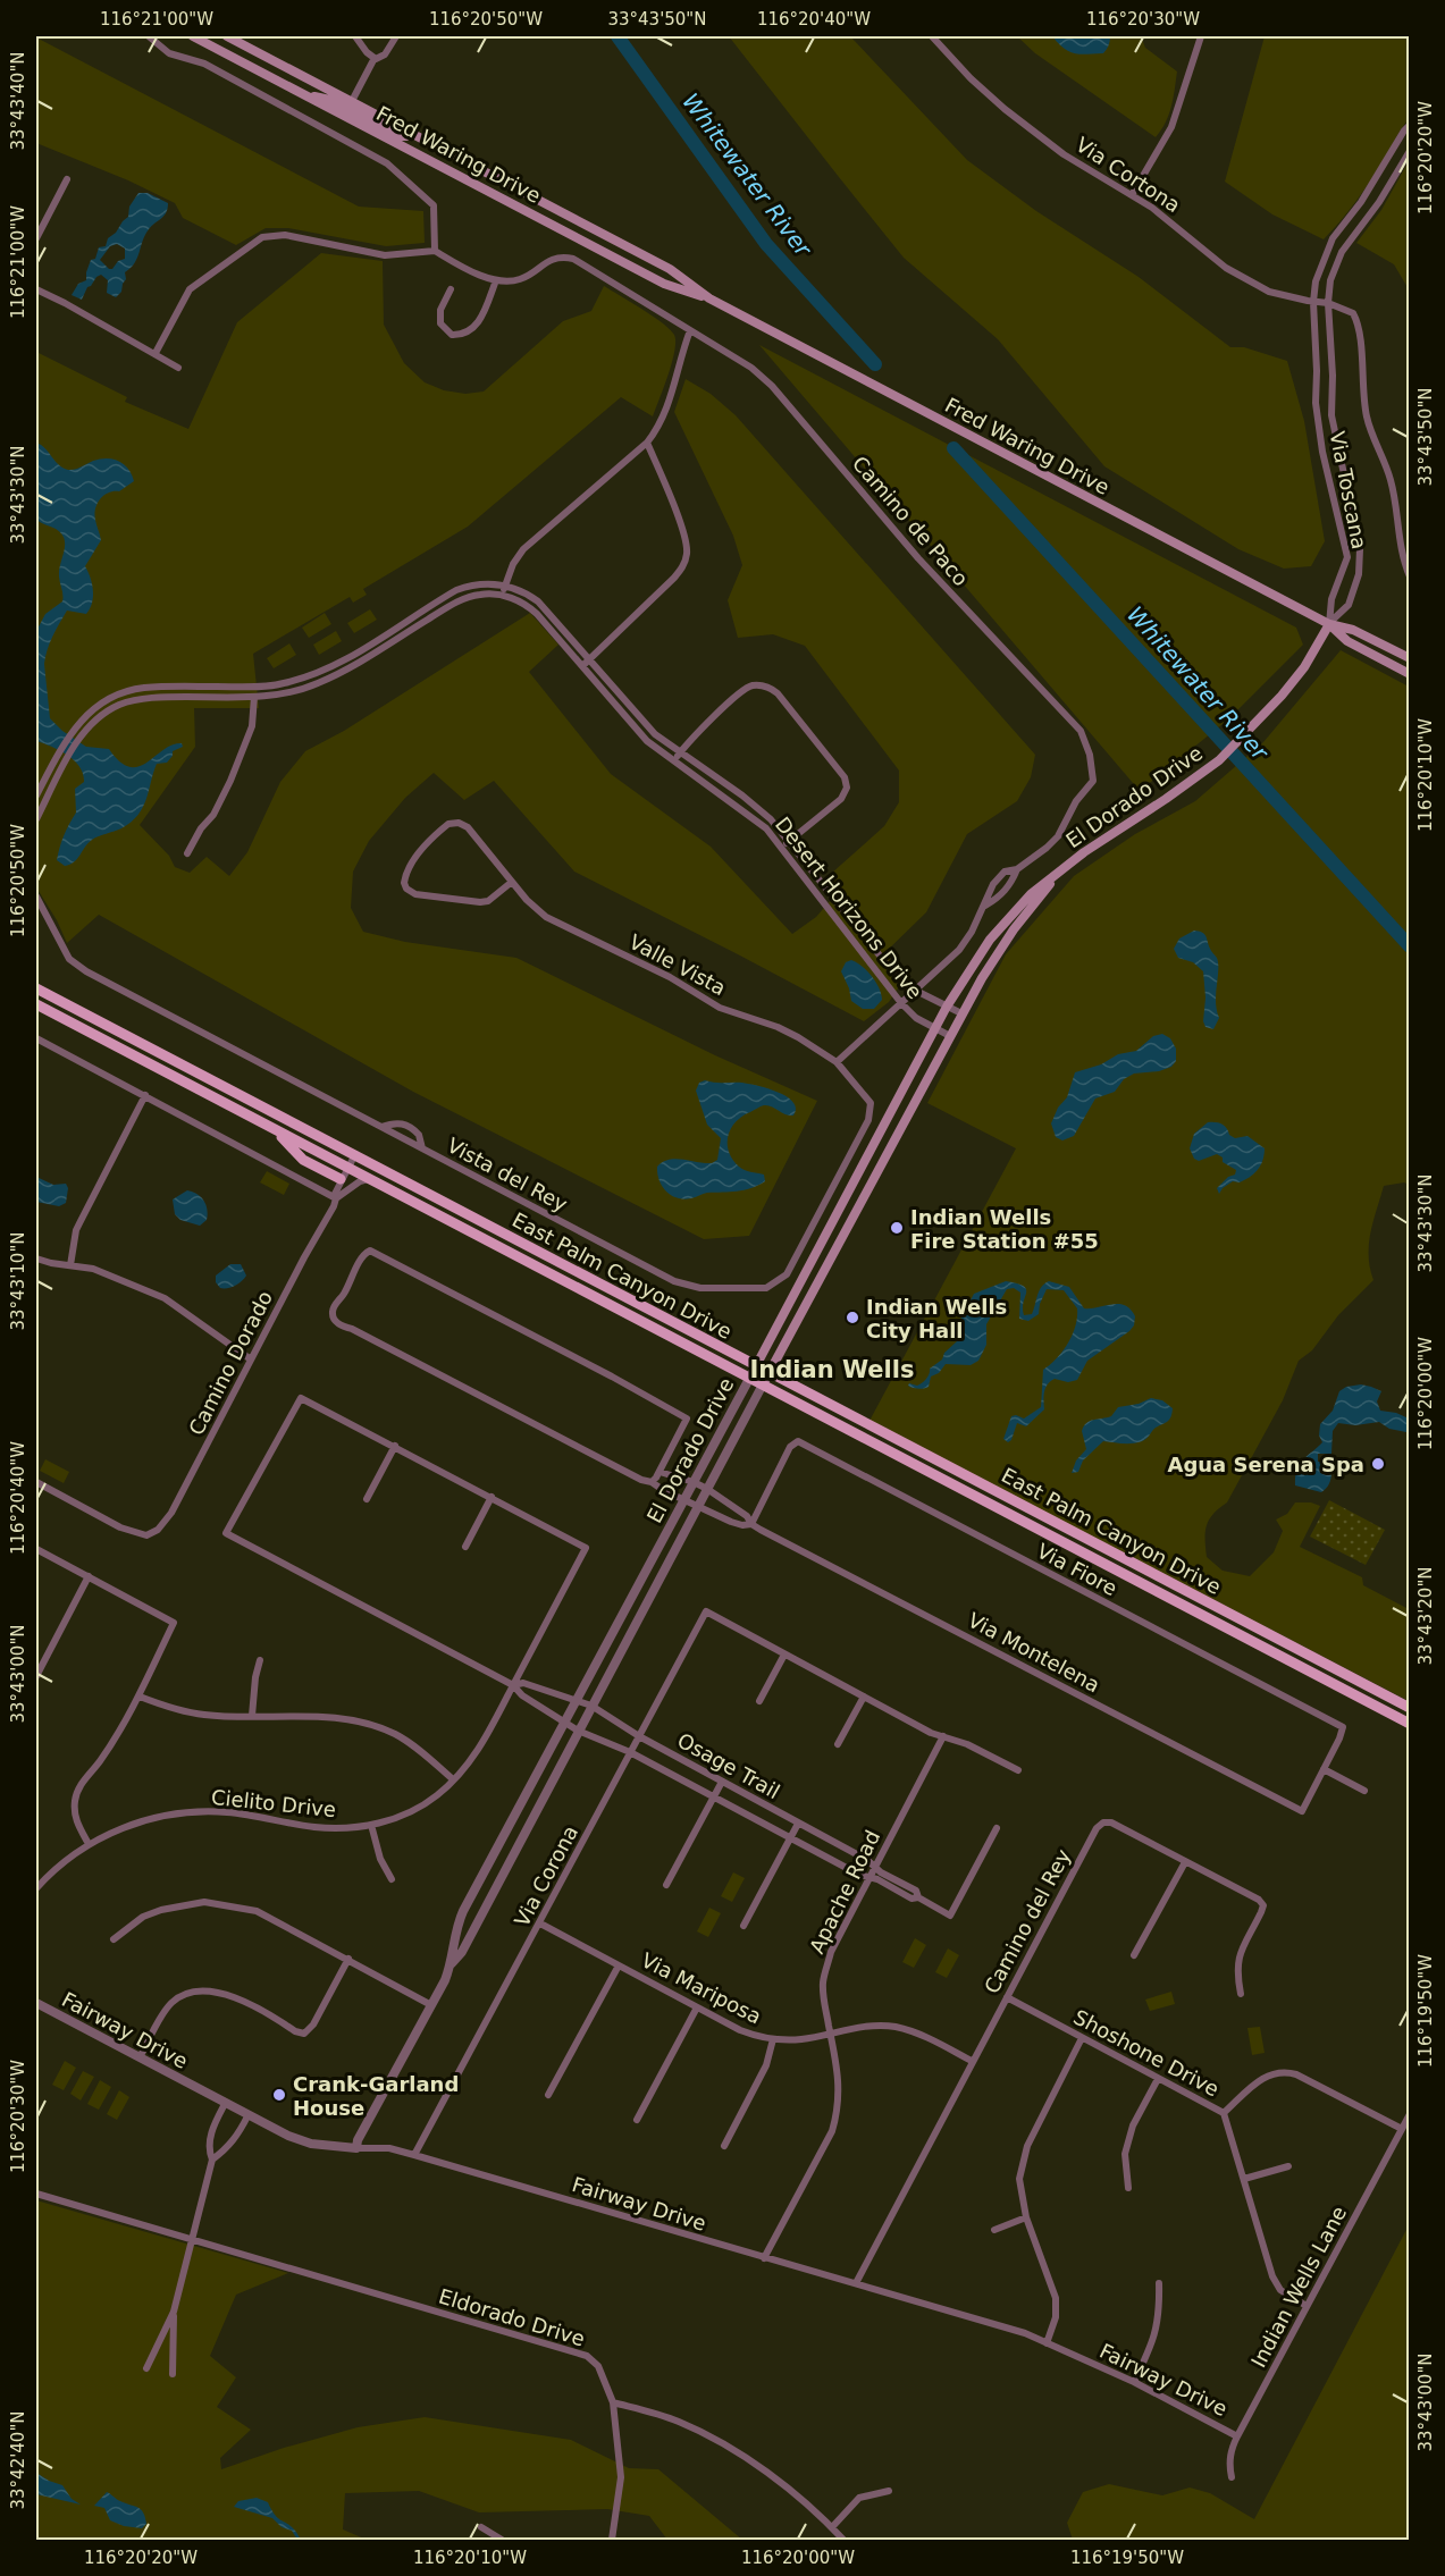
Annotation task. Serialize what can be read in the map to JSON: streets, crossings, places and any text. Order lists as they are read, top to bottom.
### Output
{
  "streets": {
    "main road": ["Fred Waring Drive", "El Dorado Drive", "East Palm Canyon Drive"],
    "street": [
      "Via Cortona",
      "Via Toscana",
      "Camino de Paco",
      "Desert Horizons Drive",
      "Valle Vista",
      "Vista del Rey",
      "Camino Dorado",
      "Via Fiore",
      "Via Montelena",
      "Osage Trail",
      "Cielito Drive",
      "Via Corona",
      "Apache Road",
      "Camino del Rey",
      "Via Mariposa",
      "Fairway Drive",
      "Shoshone Drive",
      "Indian Wells Lane",
      "Eldorado Drive"
    ]
  },
  "crossings": [
    ["Fred Waring Drive", "Via Toscana"],
    ["Fred Waring Drive", "El Dorado Drive"],
    ["Via Cortona", "Via Toscana"],
    ["Via Toscana", "El Dorado Drive"],
    ["Camino de Paco", "Desert Horizons Drive"],
    ["Camino de Paco", "Valle Vista"],
    ["Camino de Paco", "Vista del Rey"],
    ["El Dorado Drive", "Desert Horizons Drive"],
    ["El Dorado Drive", "East Palm Canyon Drive"],
    ["El Dorado Drive", "Via Montelena"],
    ["El Dorado Drive", "Osage Trail"],
    ["El Dorado Drive", "Fairway Drive"],
    ["Valle Vista", "Vista del Rey"],
    ["East Palm Canyon Drive", "Camino Dorado"],
    ["Via Fiore", "Via Montelena"],
    ["Osage Trail", "Cielito Drive"],
    ["Osage Trail", "Via Corona"],
    ["Osage Trail", "Apache Road"],
    ["Via Corona", "Via Mariposa"],
    ["Via Corona", "Fairway Drive"],
    ["Apache Road", "Via Mariposa"],
    ["Apache Road", "Fairway Drive"],
    ["Camino del Rey", "Via Mariposa"],
    ["Camino del Rey", "Fairway Drive"],
    ["Camino del Rey", "Shoshone Drive"],
    ["Fairway Drive", "Indian Wells Lane"],
    ["Shoshone Drive", "Indian Wells Lane"]
  ],
  "districts": ["Indian Wells"],
  "water": ["Whitewater River"],
  "places": [
    "Indian Wells Fire Station #55",
    "Indian Wells City Hall",
    "Agua Serena Spa",
    "Crank-Garland House"
  ],
  "coordinates": [
    "116°21'00\"W",
    "116°20'50\"W",
    "33°43'50\"N",
    "116°20'40\"W",
    "116°20'30\"W",
    "33°43'40\"N",
    "116°20'20\"W",
    "33°43'30\"N",
    "116°20'10\"W",
    "33°43'10\"N",
    "116°20'00\"W",
    "33°43'20\"N",
    "33°43'00\"N",
    "116°19'50\"W",
    "33°42'40\"N"
  ]
}
